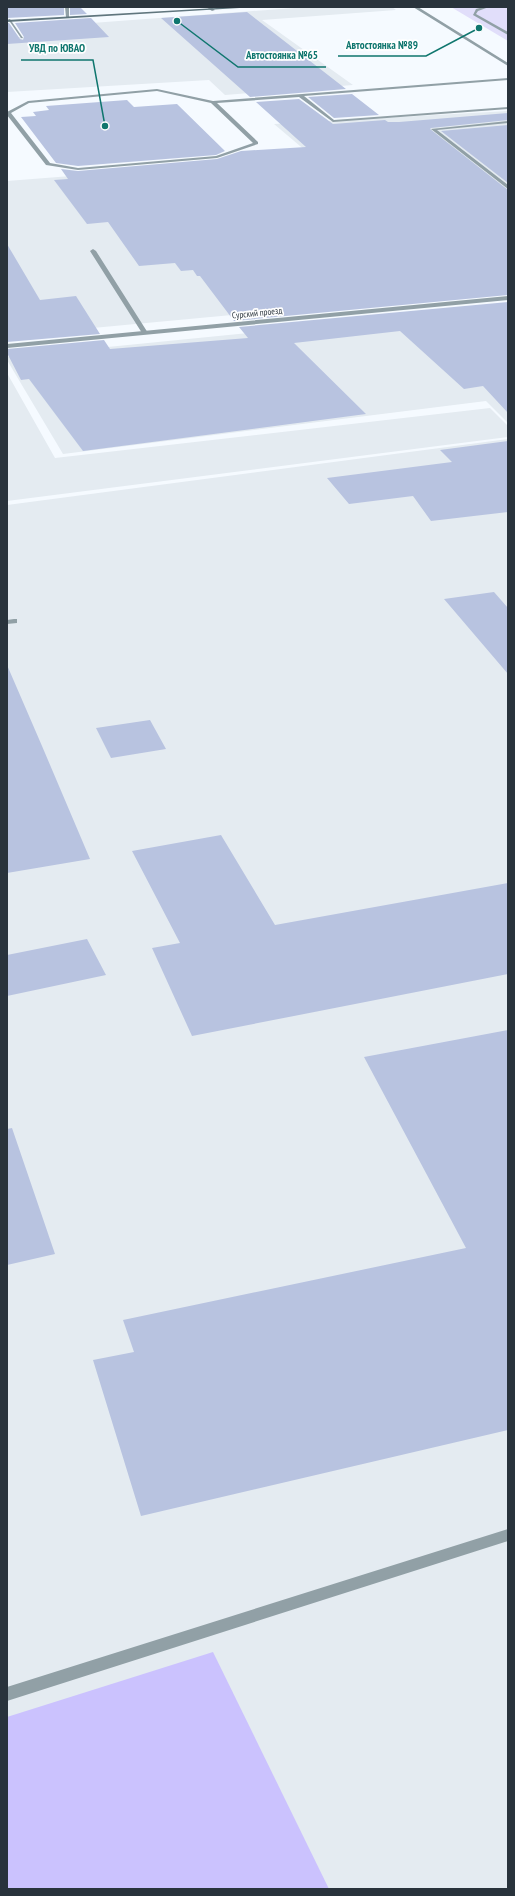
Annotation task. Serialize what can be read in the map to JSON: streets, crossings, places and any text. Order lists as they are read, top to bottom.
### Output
{
  "streets": {
    "street": ["Сурский проезд"]
  },
  "places": ["Автостоянка №65", "Автостоянка №89", "УВД по ЮВАО"]
}
